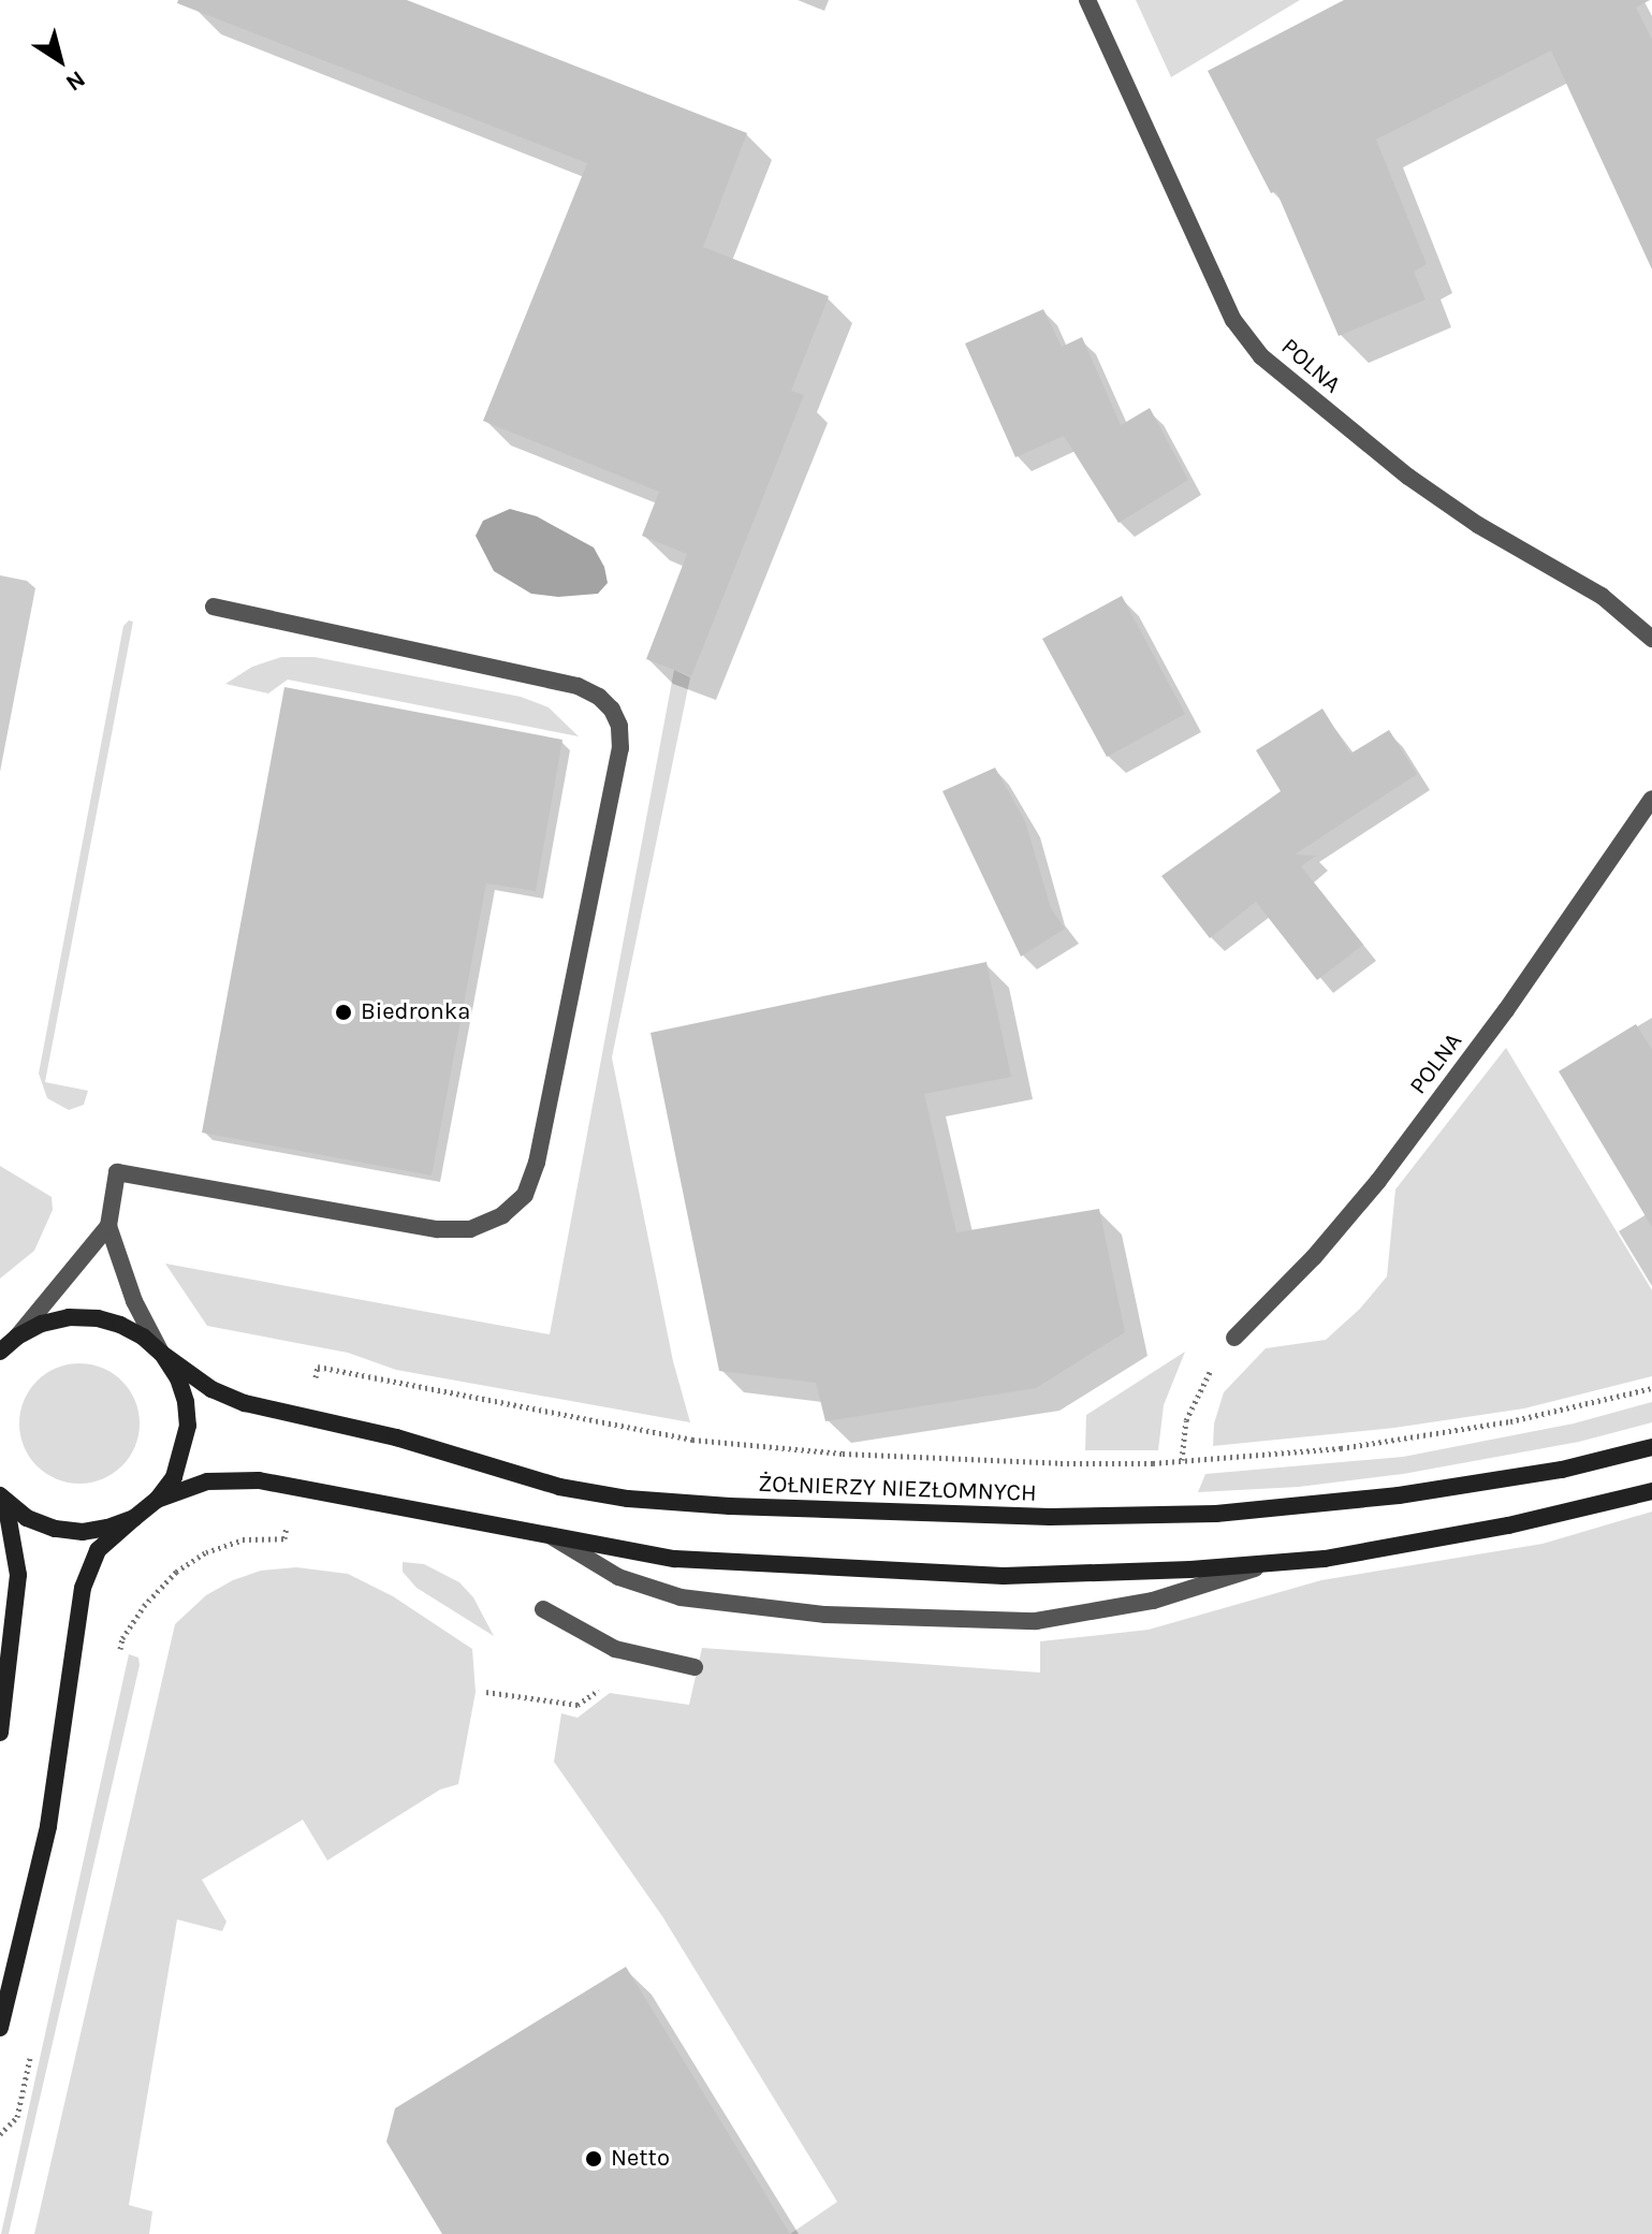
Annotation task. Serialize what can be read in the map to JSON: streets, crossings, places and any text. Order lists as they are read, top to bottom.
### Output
{
  "streets": {
    "street": ["POLNA", "ŻOŁNIERZY NIEZŁOMNYCH"]
  },
  "places": ["Biedronka", "Netto"],
  "north": "bottom right"
}
